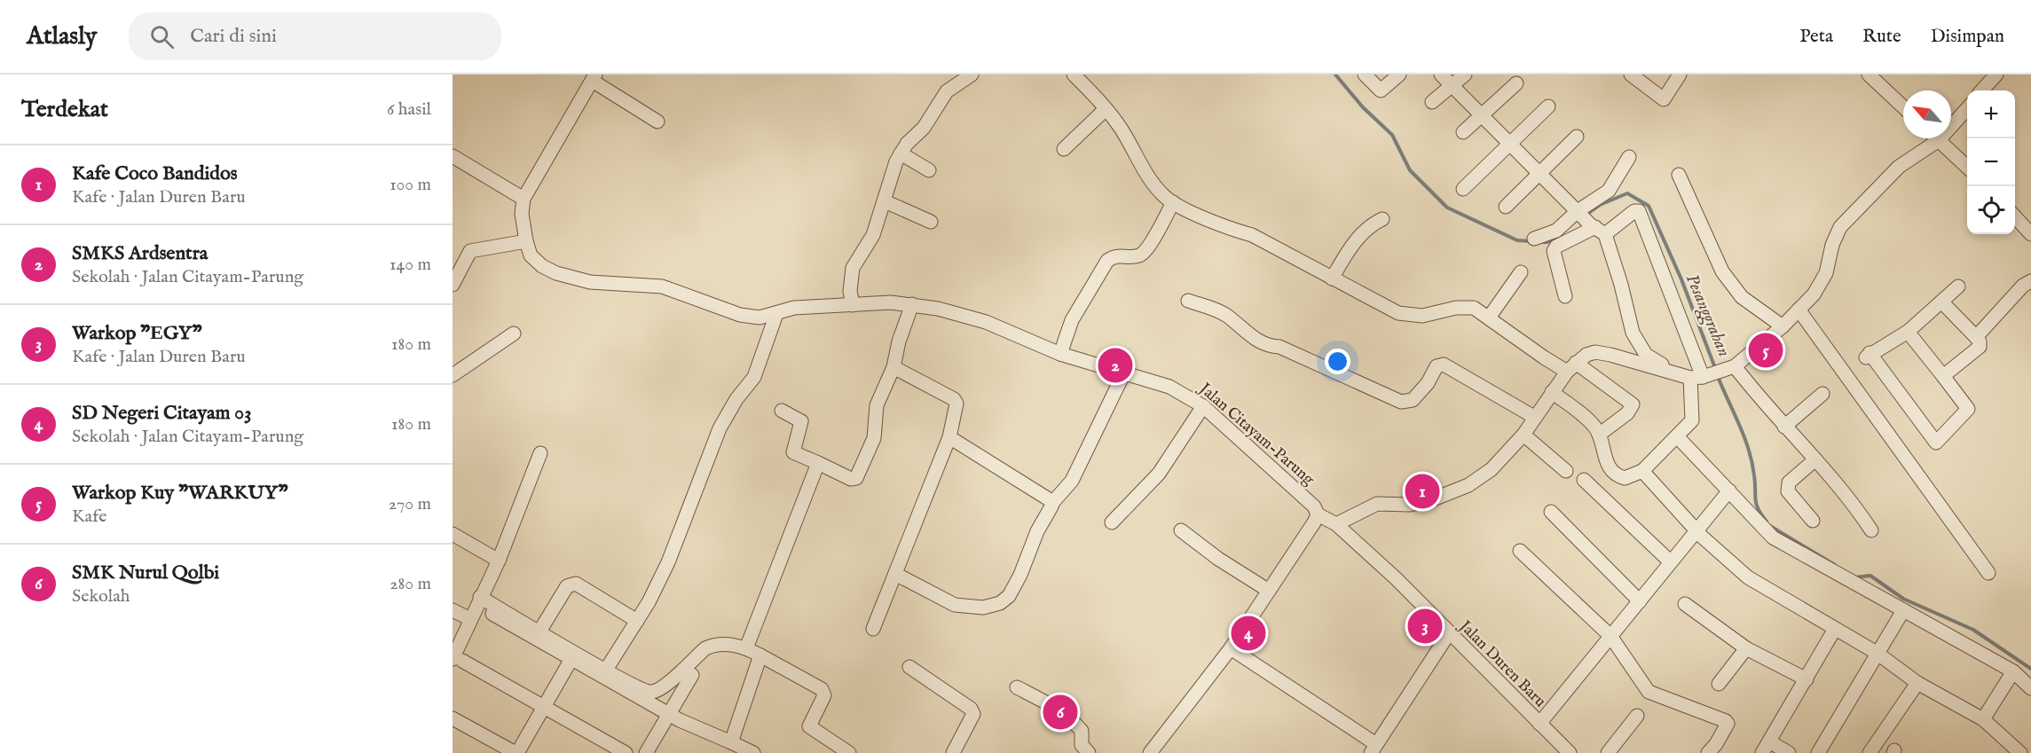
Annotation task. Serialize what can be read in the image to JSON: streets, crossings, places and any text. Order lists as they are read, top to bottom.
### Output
{
  "streets": {
    "street": ["Jalan Citayam-Parung", "Jalan Duren Baru"]
  },
  "crossings": [
    ["Jalan Citayam-Parung", "Jalan Duren Baru"]
  ],
  "water": ["Pesanggrahan"],
  "north": "top left",
  "page": {
    "header": "Atlasly",
    "search": "Cari di sini",
    "nav": ["Peta", "Rute", "Disimpan"],
    "heading": ["Terdekat", "6 hasil"],
    "map_buttons": ["+", "−"],
    "list": [
      {
        "mark": "1",
        "name": "Kafe Coco Bandidos",
        "note": "Kafe · Jalan Duren Baru",
        "value": "100 m"
      },
      {
        "mark": "2",
        "name": "SMKS Ardsentra",
        "note": "Sekolah · Jalan Citayam-Parung",
        "value": "140 m"
      },
      {
        "mark": "3",
        "name": "Warkop \"ЕGY\"",
        "note": "Kafe · Jalan Duren Baru",
        "value": "180 m"
      },
      {
        "mark": "4",
        "name": "SD Negeri Citayam 03",
        "note": "Sekolah · Jalan Citayam-Parung",
        "value": "180 m"
      },
      {
        "mark": "5",
        "name": "Warkop Kuy \"WARKUY\"",
        "note": "Kafe",
        "value": "270 m"
      },
      {
        "mark": "6",
        "name": "SMK Nurul Qolbi",
        "note": "Sekolah",
        "value": "280 m"
      }
    ],
    "pins": [
      "5",
      "2",
      "1",
      "3",
      "4",
      "6"
    ]
  }
}
